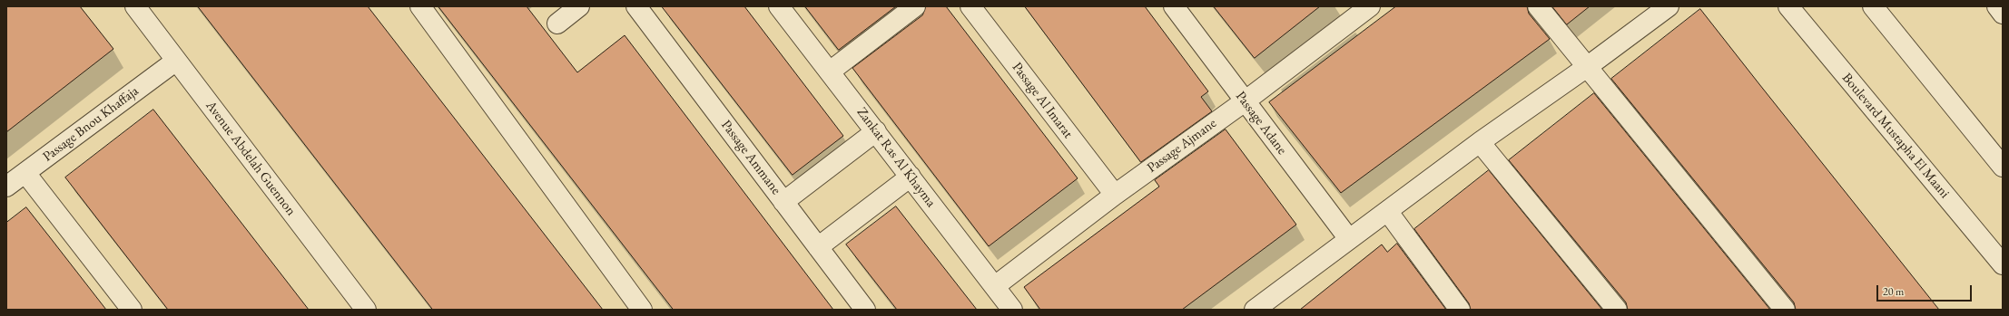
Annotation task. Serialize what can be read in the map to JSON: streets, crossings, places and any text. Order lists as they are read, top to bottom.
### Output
{
  "streets": {
    "street": [
      "Passage Al Imarat",
      "Passage Adane",
      "Passage Bnou Khaffaja",
      "Boulevard Mustapha El Maani",
      "Passage Ajmane",
      "Passage Ammane",
      "Zankat Ras Al Khayma",
      "Avenue Abdelah Guennon"
    ]
  },
  "crossings": [
    ["Passage Al Imarat", "Passage Ajmane"],
    ["Passage Adane", "Passage Ajmane"],
    ["Passage Bnou Khaffaja", "Avenue Abdelah Guennon"],
    ["Passage Ajmane", "Zankat Ras Al Khayma"]
  ],
  "scale_bar": "20 m"
}
